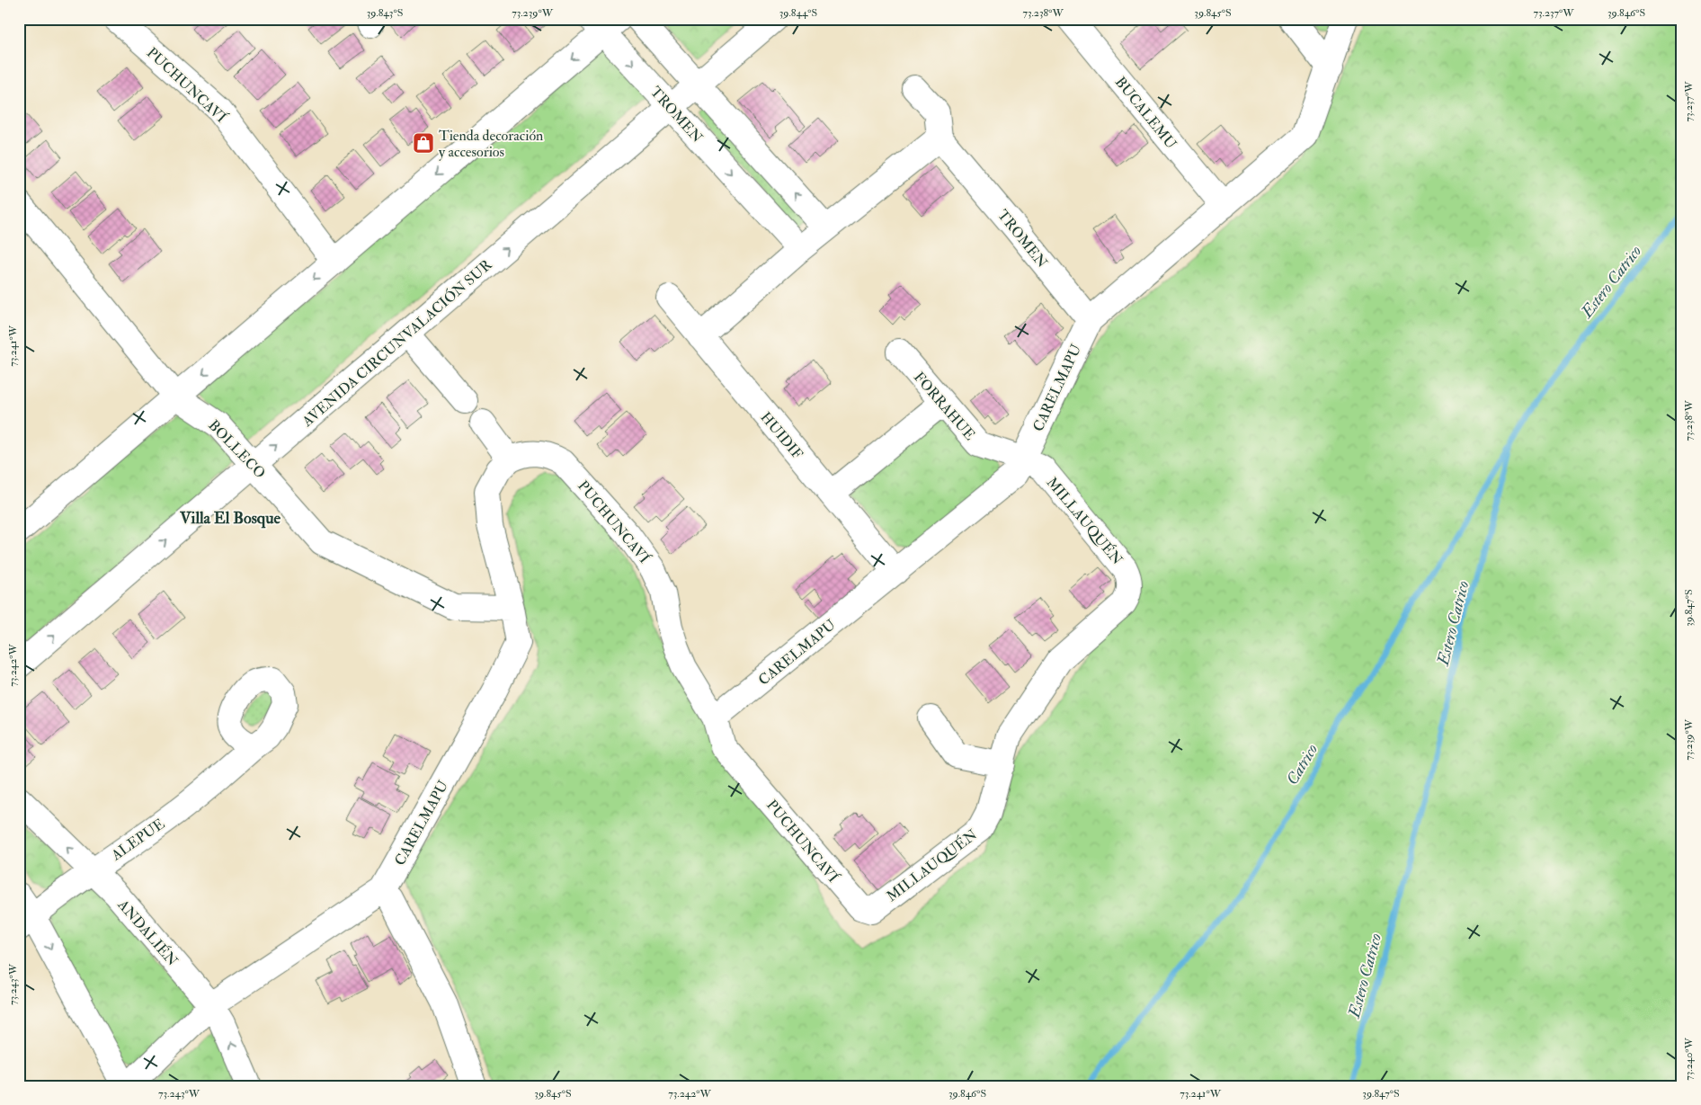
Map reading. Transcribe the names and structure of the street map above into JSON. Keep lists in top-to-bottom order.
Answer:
{
  "streets": {
    "street": [
      "PUCHUNCAVÍ",
      "BUCALEMU",
      "TROMEN",
      "AVENIDA CIRCUNVALACIÓN SUR",
      "CARELMAPU",
      "FORRAHUE",
      "HUIDIF",
      "BOLLECO",
      "MILLAUQUÉN",
      "ALEPUE",
      "ANDALIÉN"
    ]
  },
  "crossings": [
    ["PUCHUNCAVÍ", "CARELMAPU"],
    ["PUCHUNCAVÍ", "MILLAUQUÉN"],
    ["BUCALEMU", "CARELMAPU"],
    ["TROMEN", "AVENIDA CIRCUNVALACIÓN SUR"],
    ["TROMEN", "CARELMAPU"],
    ["AVENIDA CIRCUNVALACIÓN SUR", "BOLLECO"],
    ["CARELMAPU", "FORRAHUE"],
    ["CARELMAPU", "HUIDIF"],
    ["CARELMAPU", "BOLLECO"],
    ["CARELMAPU", "MILLAUQUÉN"],
    ["CARELMAPU", "ANDALIÉN"],
    ["FORRAHUE", "MILLAUQUÉN"],
    ["ALEPUE", "ANDALIÉN"]
  ],
  "districts": ["Villa El Bosque"],
  "water": ["Estero Catrico", "Catrico"],
  "places": {
    "shop": ["Tienda decoración y accesorios"]
  },
  "coordinates": [
    "39.843°S",
    "73.239°W",
    "39.844°S",
    "73.238°W",
    "39.845°S",
    "73.237°W",
    "39.846°S",
    "73.241°W",
    "39.847°S",
    "73.242°W",
    "73.243°W",
    "73.240°W"
  ]
}
